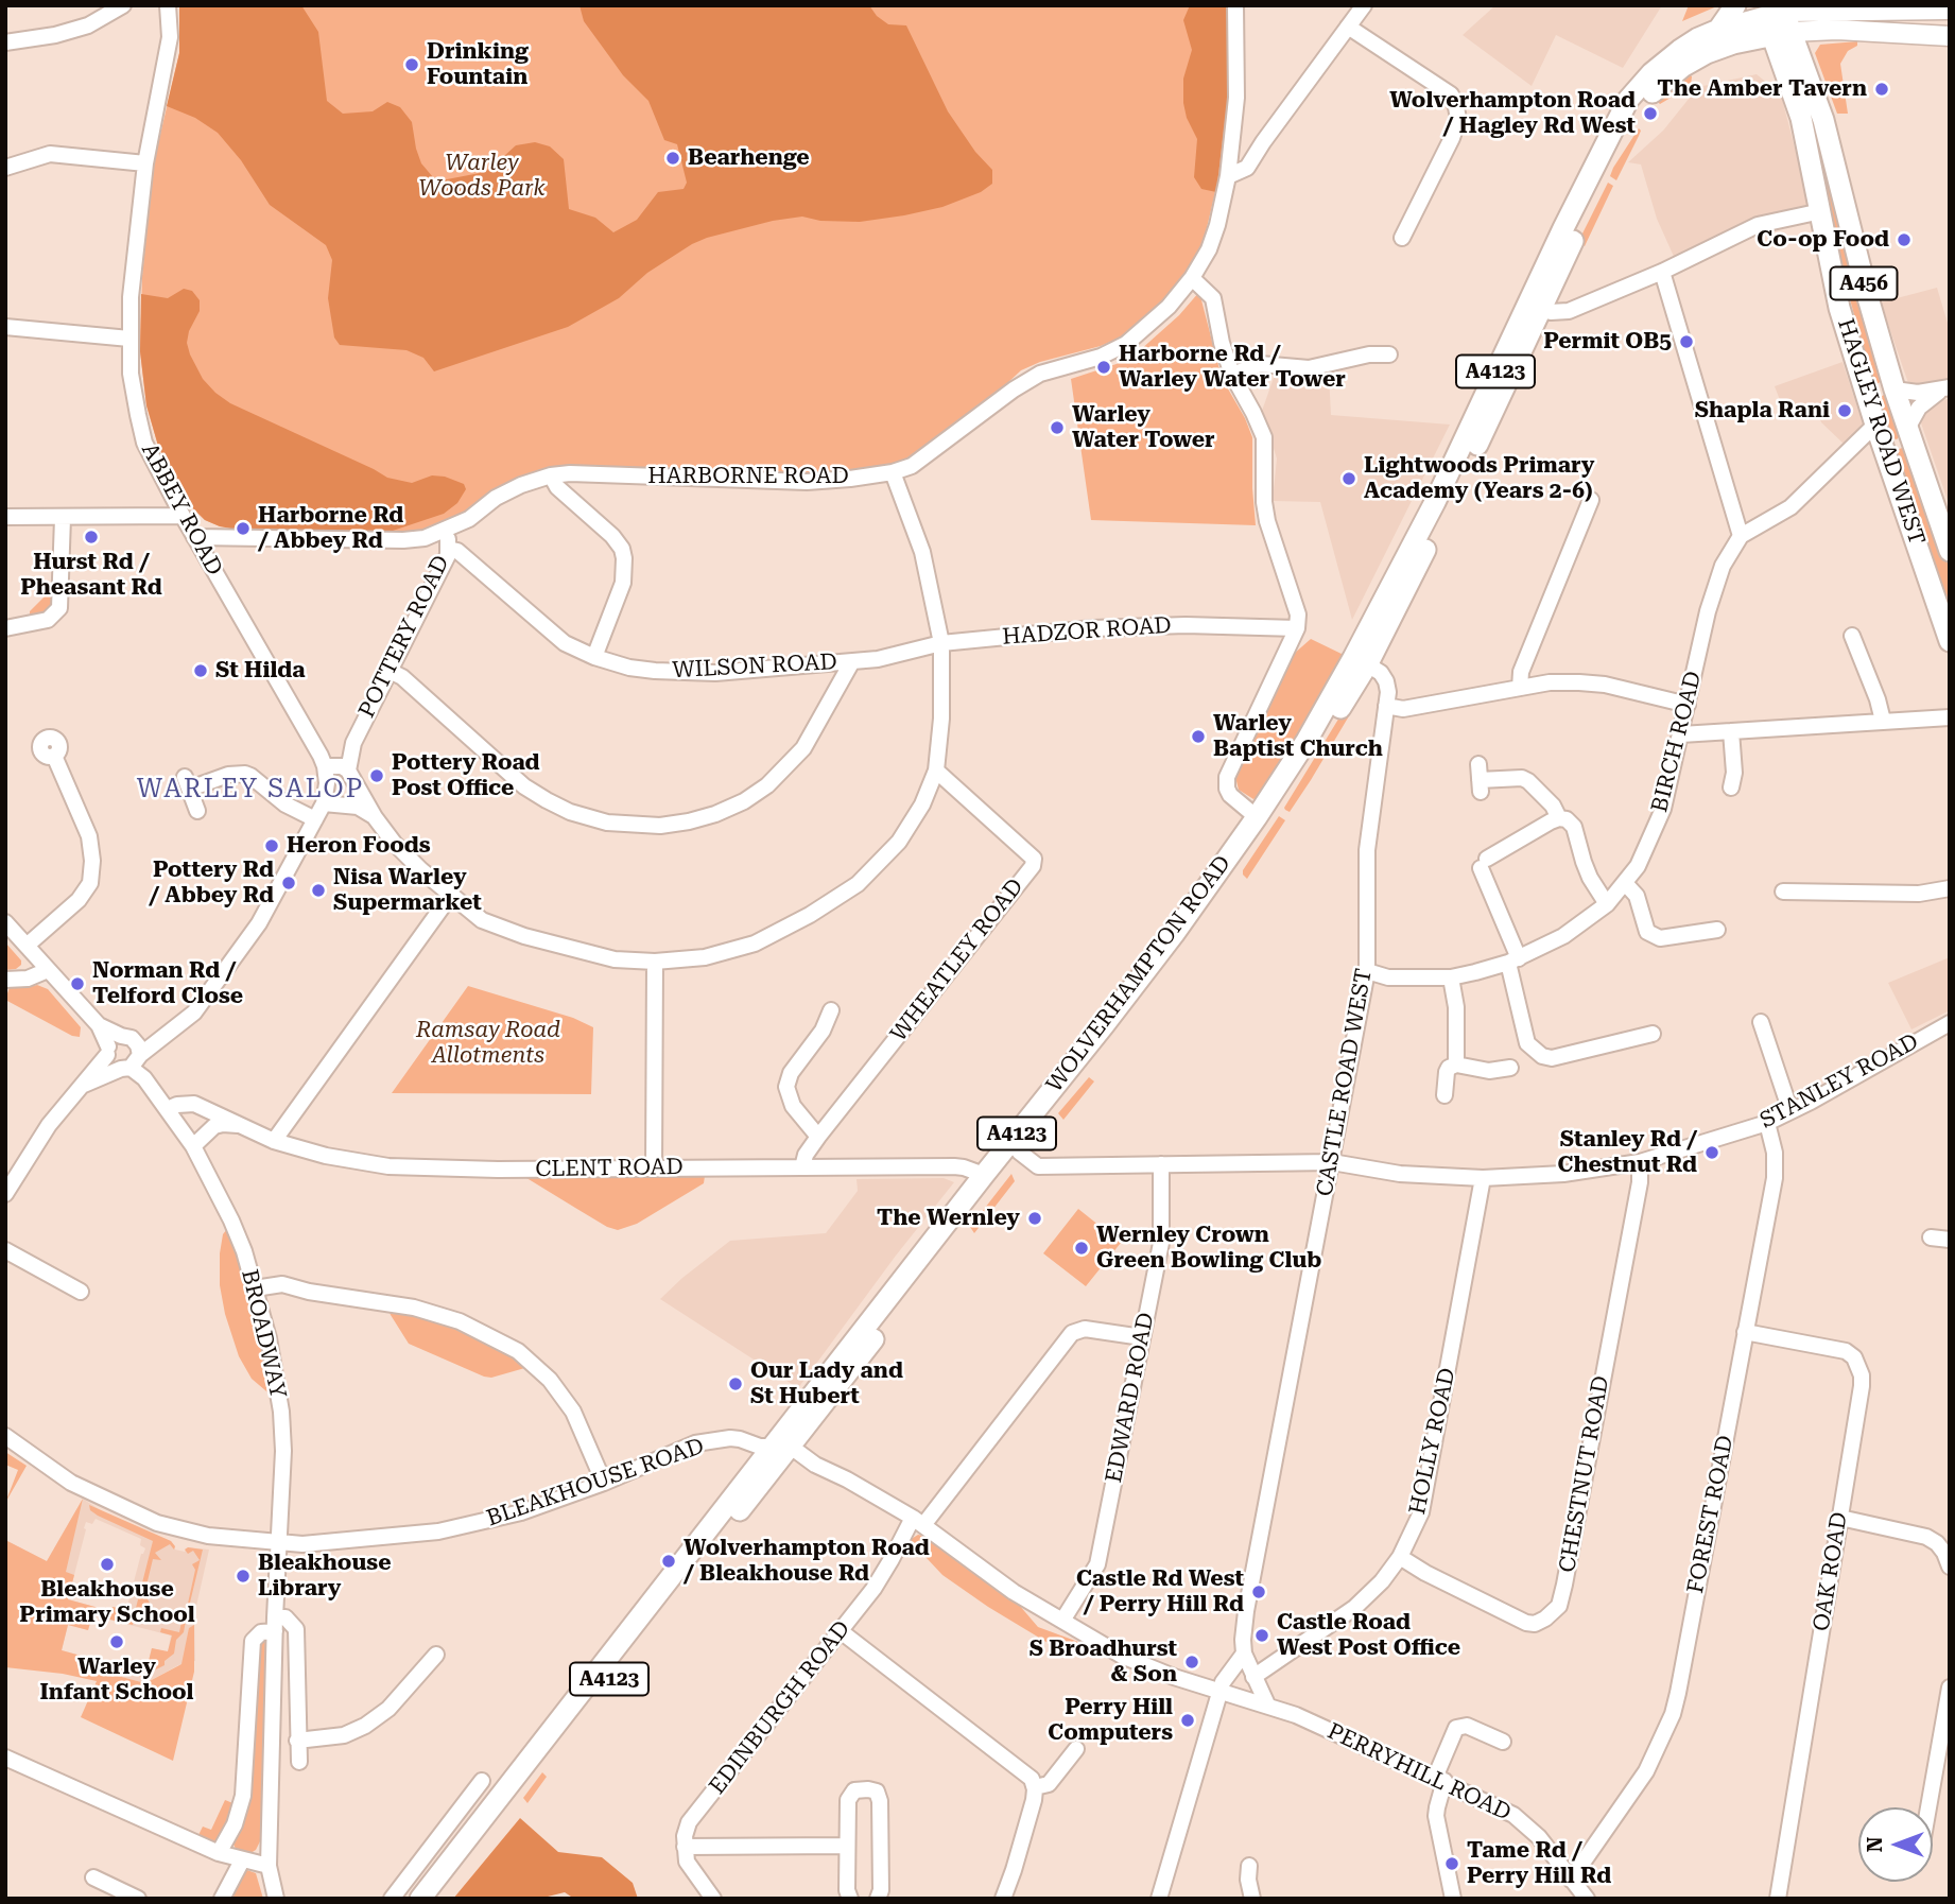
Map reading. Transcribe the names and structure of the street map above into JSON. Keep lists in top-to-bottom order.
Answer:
{
  "streets": {
    "highway": [
      "A456",
      "A4123",
      "HAGLEY ROAD WEST",
      "WOLVERHAMPTON ROAD"
    ],
    "street": [
      "HARBORNE ROAD",
      "ABBEY ROAD",
      "HADZOR ROAD",
      "POTTERY ROAD",
      "WILSON ROAD",
      "BIRCH ROAD",
      "WHEATLEY ROAD",
      "STANLEY ROAD",
      "CASTLE ROAD WEST",
      "CLENT ROAD",
      "BROADWAY",
      "EDWARD ROAD",
      "HOLLY ROAD",
      "CHESTNUT ROAD",
      "BLEAKHOUSE ROAD",
      "FOREST ROAD",
      "OAK ROAD",
      "EDINBURGH ROAD",
      "PERRYHILL ROAD"
    ]
  },
  "crossings": [
    ["A4123", "HAGLEY ROAD WEST"],
    ["A4123", "WOLVERHAMPTON ROAD"],
    ["HAGLEY ROAD WEST", "WOLVERHAMPTON ROAD"],
    ["HARBORNE ROAD", "ABBEY ROAD"],
    ["HARBORNE ROAD", "POTTERY ROAD"],
    ["ABBEY ROAD", "POTTERY ROAD"],
    ["HADZOR ROAD", "WILSON ROAD"],
    ["POTTERY ROAD", "WILSON ROAD"],
    ["BIRCH ROAD", "CASTLE ROAD WEST"],
    ["WHEATLEY ROAD", "CLENT ROAD"],
    ["WOLVERHAMPTON ROAD", "STANLEY ROAD"],
    ["WOLVERHAMPTON ROAD", "CASTLE ROAD WEST"],
    ["WOLVERHAMPTON ROAD", "CLENT ROAD"],
    ["WOLVERHAMPTON ROAD", "BLEAKHOUSE ROAD"],
    ["STANLEY ROAD", "CASTLE ROAD WEST"],
    ["STANLEY ROAD", "EDWARD ROAD"],
    ["STANLEY ROAD", "HOLLY ROAD"],
    ["STANLEY ROAD", "CHESTNUT ROAD"],
    ["STANLEY ROAD", "FOREST ROAD"],
    ["CASTLE ROAD WEST", "HOLLY ROAD"],
    ["CASTLE ROAD WEST", "PERRYHILL ROAD"],
    ["CLENT ROAD", "BROADWAY"],
    ["BROADWAY", "BLEAKHOUSE ROAD"],
    ["EDWARD ROAD", "BLEAKHOUSE ROAD"],
    ["EDWARD ROAD", "EDINBURGH ROAD"],
    ["HOLLY ROAD", "CHESTNUT ROAD"],
    ["BLEAKHOUSE ROAD", "EDINBURGH ROAD"],
    ["BLEAKHOUSE ROAD", "PERRYHILL ROAD"],
    ["FOREST ROAD", "OAK ROAD"],
    ["FOREST ROAD", "PERRYHILL ROAD"]
  ],
  "districts": ["WARLEY SALOP"],
  "parks": ["Warley Woods Park", "Ramsay Road Allotments"],
  "places": [
    "Drinking Fountain",
    "The Amber Tavern",
    "Wolverhampton Road / Hagley Rd West",
    "Bearhenge",
    "Co-op Food",
    "Permit OB5",
    "Harborne Rd / Warley Water Tower",
    "Shapla Rani",
    "Warley Water Tower",
    "Lightwoods Primary Academy (Years 2-6)",
    "Harborne Rd / Abbey Rd",
    "Hurst Rd / Pheasant Rd",
    "St Hilda",
    "Warley Baptist Church",
    "Pottery Road Post Office",
    "Heron Foods",
    "Pottery Rd / Abbey Rd",
    "Nisa Warley Supermarket",
    "Norman Rd / Telford Close",
    "Stanley Rd / Chestnut Rd",
    "The Wernley",
    "Wernley Crown Green Bowling Club",
    "Our Lady and St Hubert",
    "Wolverhampton Road / Bleakhouse Rd",
    "Bleakhouse Primary School",
    "Bleakhouse Library",
    "Castle Rd West / Perry Hill Rd",
    "Castle Road West Post Office",
    "Warley Infant School",
    "S Broadhurst & Son",
    "Perry Hill Computers",
    "Tame Rd / Perry Hill Rd"
  ],
  "north": "left"
}
